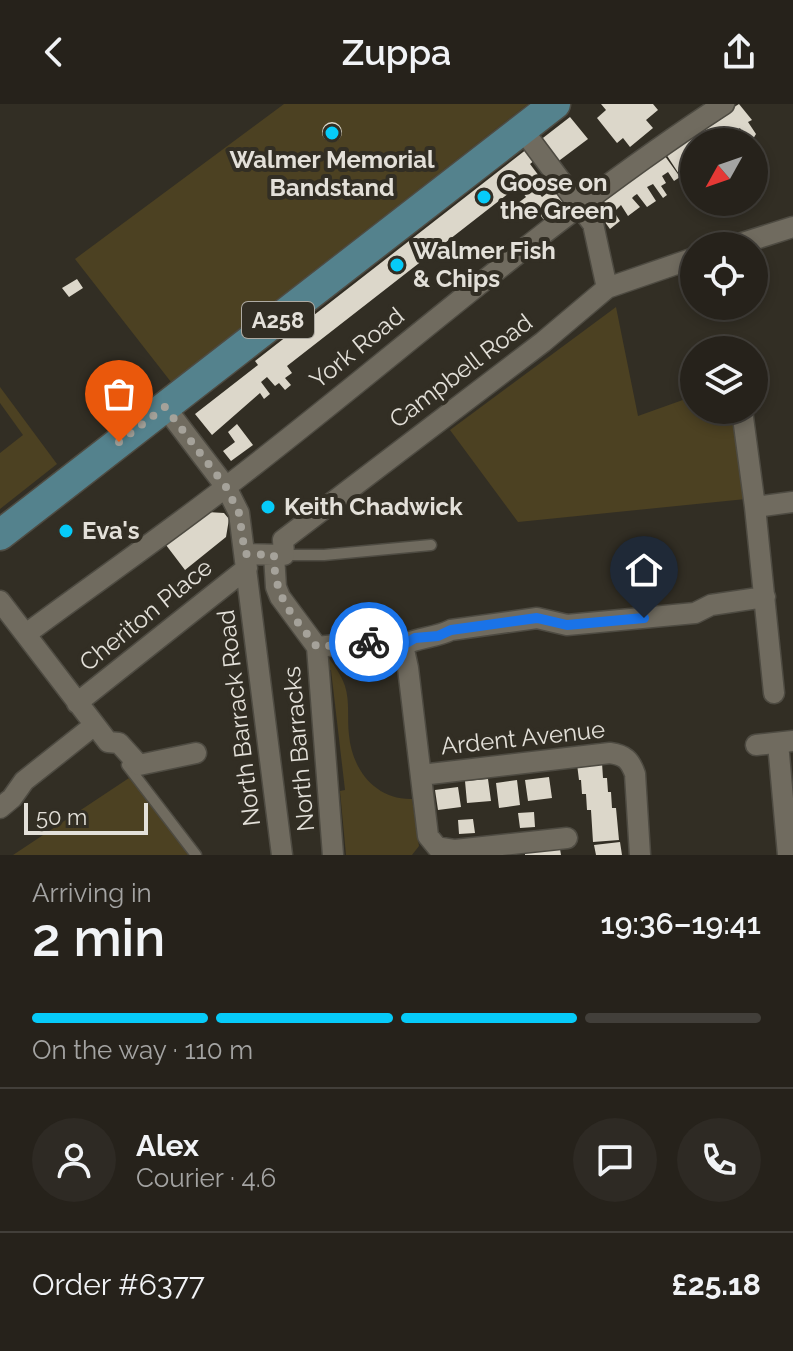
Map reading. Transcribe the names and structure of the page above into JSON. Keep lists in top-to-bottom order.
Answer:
{
  "streets": {
    "main road": ["A258"],
    "street": [
      "York Road",
      "Campbell Road",
      "Cheriton Place",
      "North Barrack Road",
      "Ardent Avenue",
      "North Barracks"
    ]
  },
  "crossings": [
    ["A258", "North Barrack Road"],
    ["York Road", "North Barrack Road"],
    ["Campbell Road", "North Barracks"],
    ["Cheriton Place", "North Barrack Road"]
  ],
  "places": [
    "Walmer Memorial Bandstand",
    "Goose on the Green",
    "Walmer Fish & Chips",
    "Keith Chadwick",
    "Eva's"
  ],
  "scale_bar": "50 m",
  "north": "bottom left",
  "page": {
    "header": "Zuppa",
    "scale": "50 m",
    "heading": ["2 min", "Arriving in", "19:36–19:41"],
    "panel": [
      "Alex",
      "Courier · 4.6",
      "Order #6377",
      "£25.18"
    ],
    "bar": "On the way · 110 m"
  }
}
